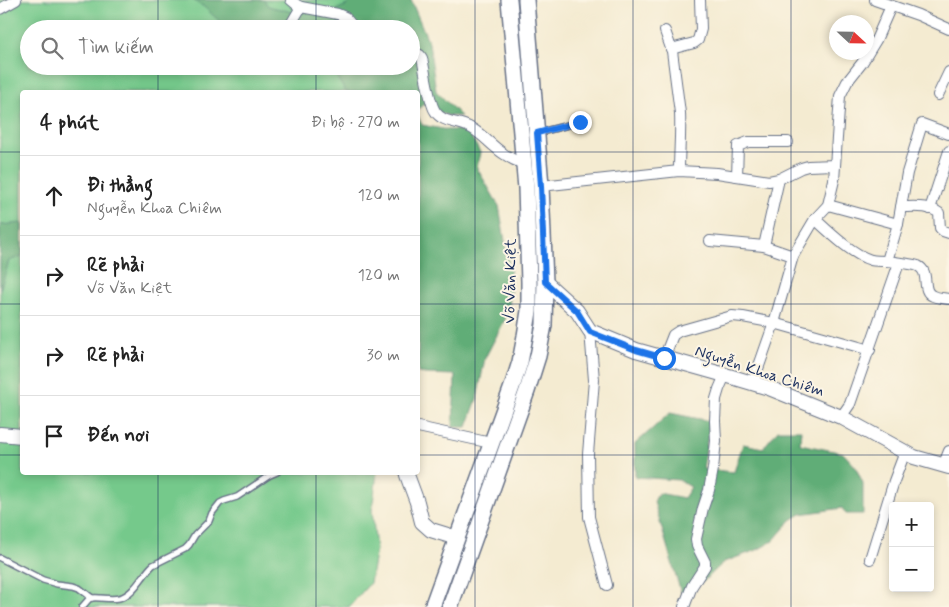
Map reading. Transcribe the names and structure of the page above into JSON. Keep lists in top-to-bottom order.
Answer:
{
  "streets": {
    "main road": ["Võ Văn Kiệt"],
    "street": ["Nguyễn Khoa Chiêm"]
  },
  "north": "right",
  "page": {
    "search": "Tìm kiếm",
    "heading": ["4 phút", "Đi bộ · 270 m"],
    "list": [
      ["Đi thẳng", "Nguyễn Khoa Chiêm", "120 m"],
      ["Rẽ phải", "Võ Văn Kiệt", "120 m"],
      ["Rẽ phải", "30 m"],
      "Đến nơi"
    ],
    "map_buttons": ["+", "−"]
  }
}
